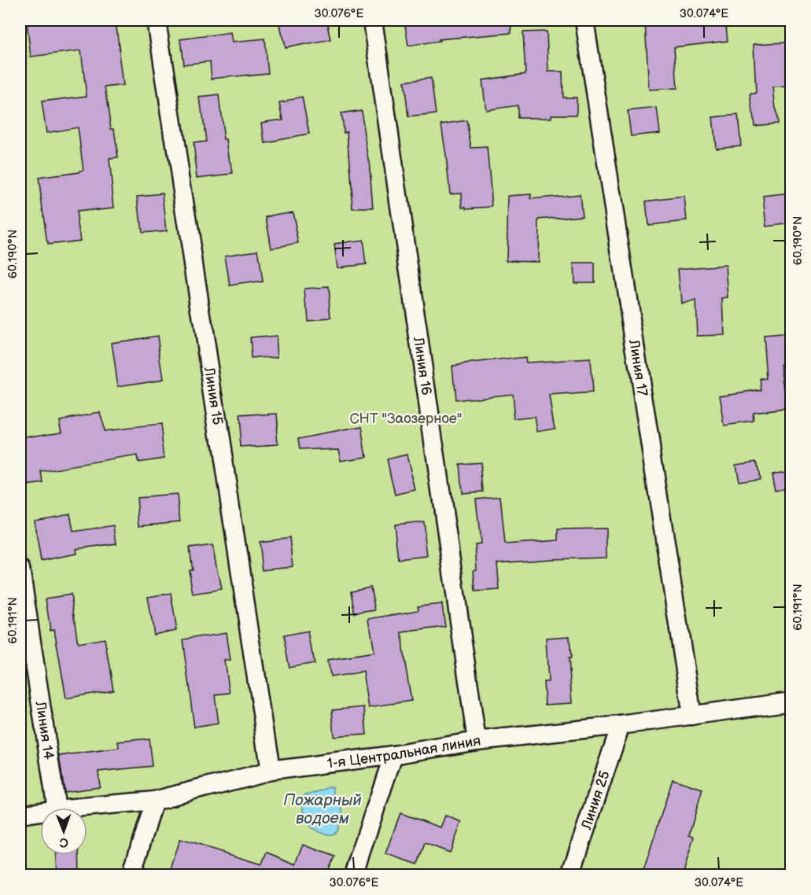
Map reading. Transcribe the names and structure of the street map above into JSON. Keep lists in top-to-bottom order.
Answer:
{
  "streets": {
    "street": [
      "Линия 16",
      "Линия 17",
      "Линия 15",
      "Линия 14",
      "1-я Центральная линия",
      "Линия 25"
    ]
  },
  "crossings": [
    ["Линия 16", "1-я Центральная линия"],
    ["Линия 17", "1-я Центральная линия"],
    ["Линия 15", "1-я Центральная линия"],
    ["1-я Центральная линия", "Линия 25"]
  ],
  "water": ["Пожарный водоем"],
  "parks": ["СНТ \"Заозерное\""],
  "north": "bottom",
  "coordinates": [
    "30.076°E",
    "30.074°E",
    "60.190°N",
    "60.191°N"
  ]
}
